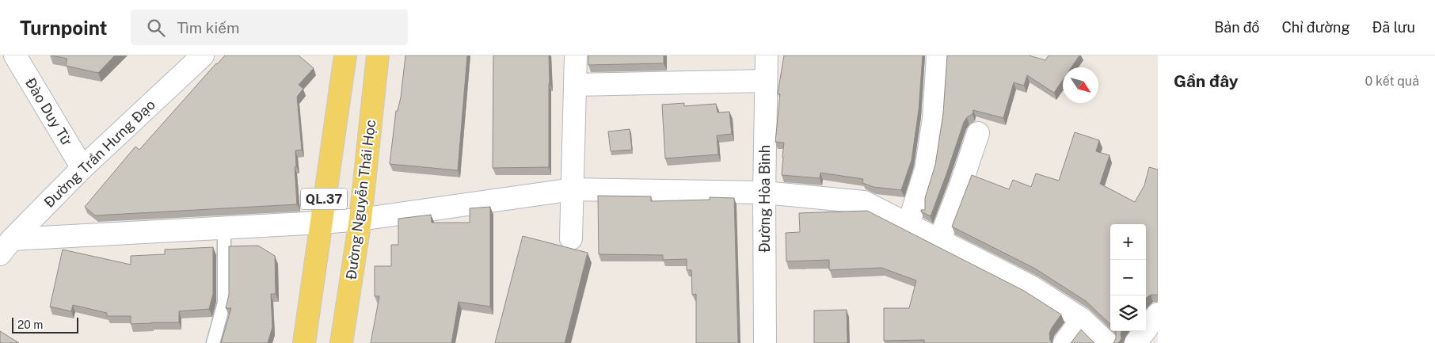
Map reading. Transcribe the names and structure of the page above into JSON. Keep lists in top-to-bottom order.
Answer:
{
  "streets": {
    "main road": ["QL.37", "Đường Nguyễn Thái Học"],
    "street": ["Đào Duy Từ", "Đường Trần Hưng Đạo", "Đường Hòa Bình"]
  },
  "crossings": [
    ["Đào Duy Từ", "Đường Trần Hưng Đạo"]
  ],
  "scale_bar": "20 m",
  "north": "bottom right",
  "page": {
    "header": "Turnpoint",
    "search": "Tìm kiếm",
    "nav": ["Bản đồ", "Chỉ đường", "Đã lưu"],
    "heading": ["Gần đây", "0 kết quả"],
    "map_buttons": ["+", "−"],
    "scale": "20 m"
  }
}
